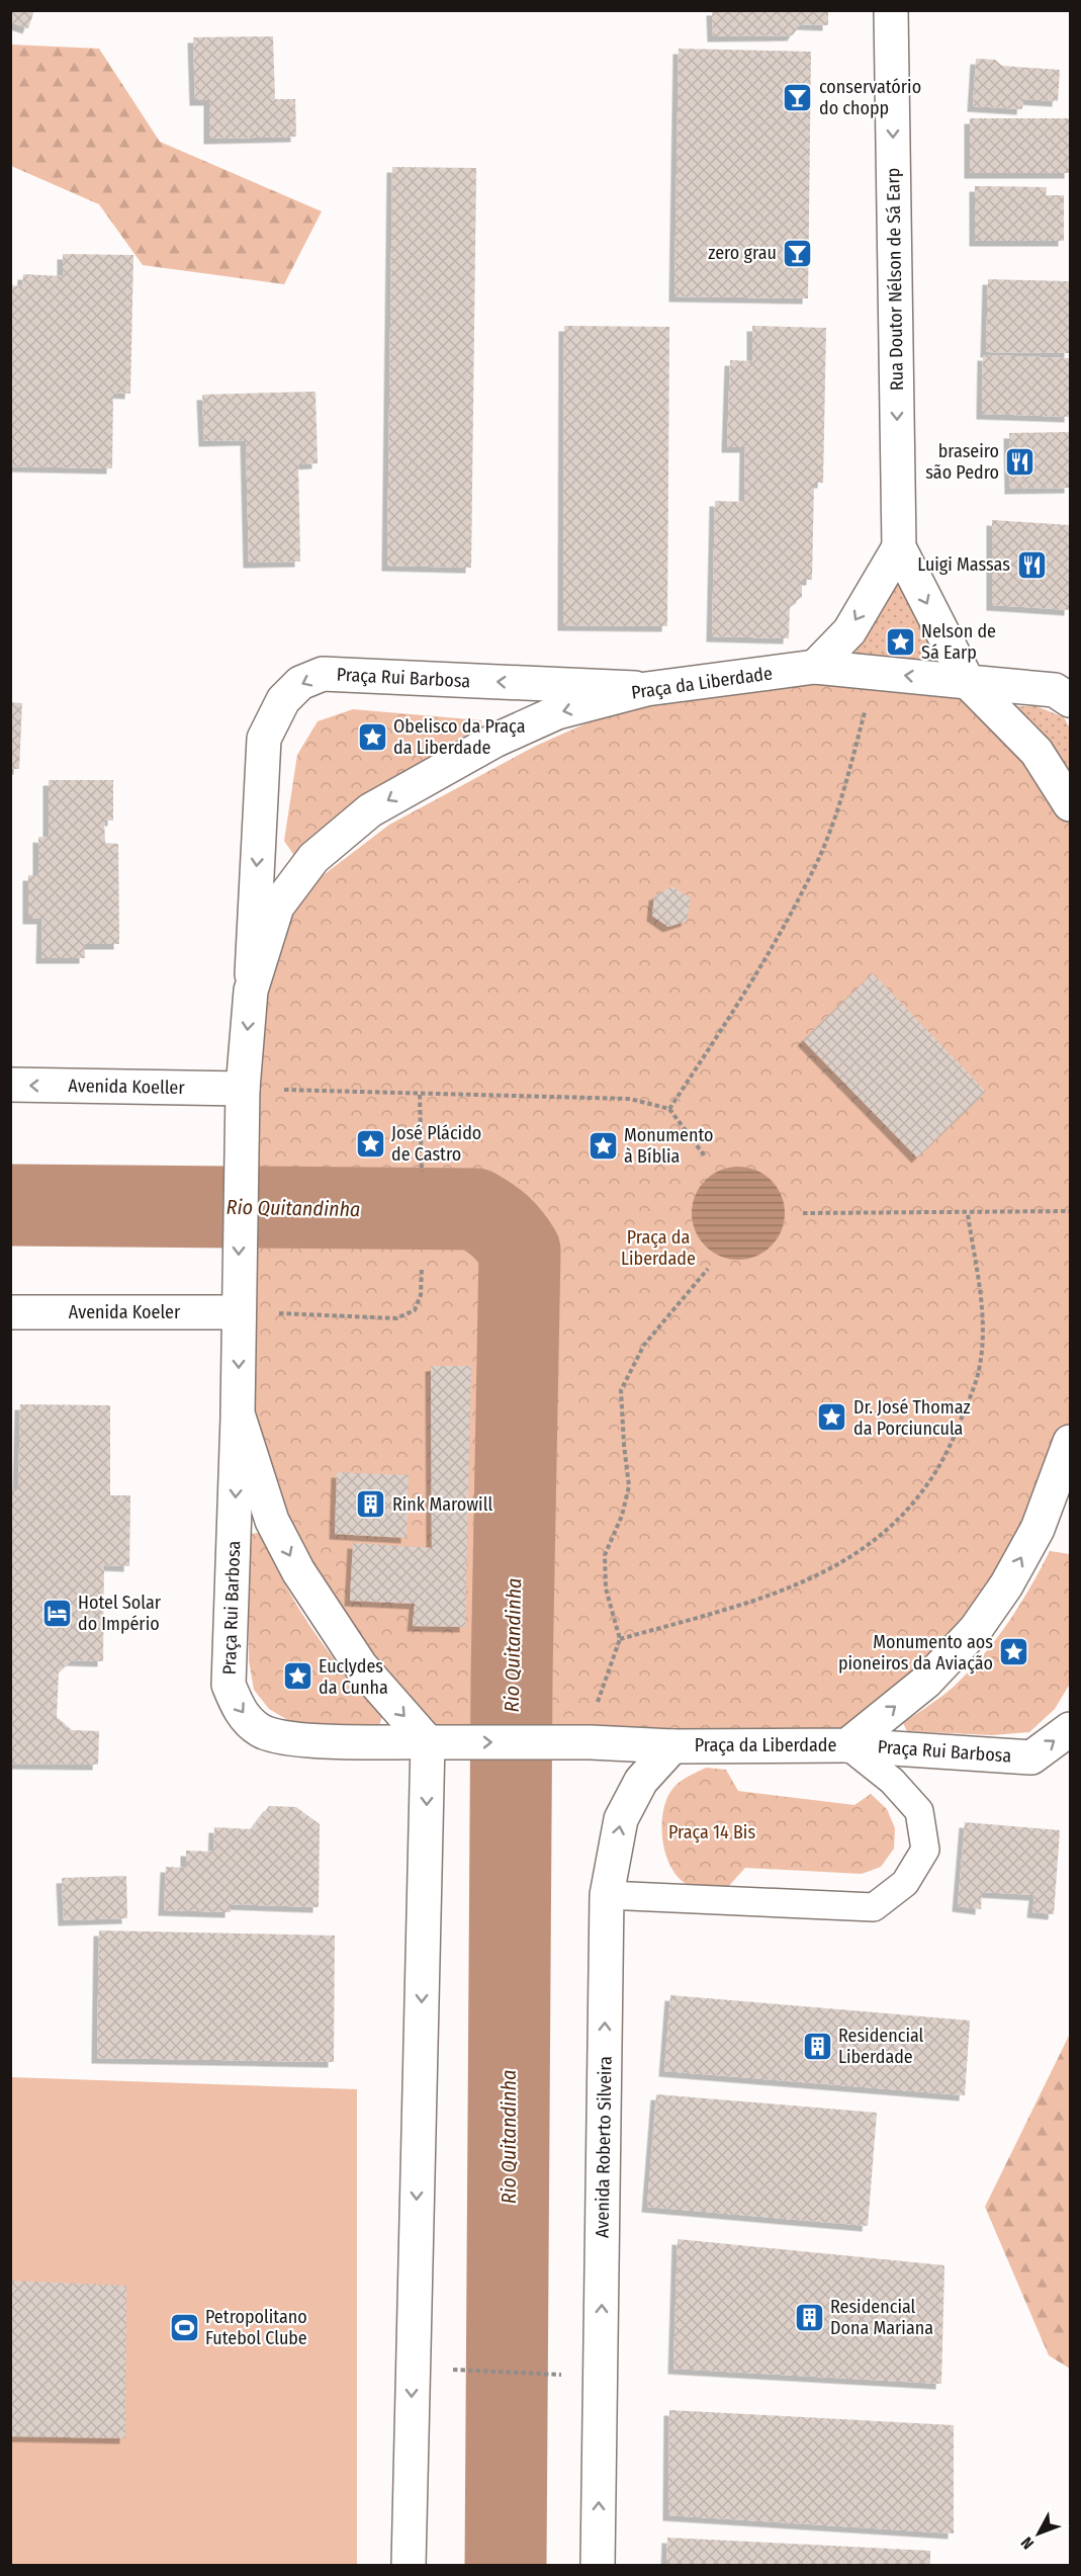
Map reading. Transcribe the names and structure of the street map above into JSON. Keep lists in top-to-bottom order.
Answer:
{
  "streets": {
    "main road": [
      "Rua Doutor Nélson de Sá Earp",
      "Praça Rui Barbosa",
      "Praça da Liberdade",
      "Avenida Koeller",
      "Avenida Koeler",
      "Avenida Roberto Silveira"
    ]
  },
  "crossings": [
    ["Rua Doutor Nélson de Sá Earp", "Praça da Liberdade"],
    ["Praça Rui Barbosa", "Praça da Liberdade"],
    ["Praça da Liberdade", "Avenida Koeller"],
    ["Praça da Liberdade", "Avenida Koeler"],
    ["Praça da Liberdade", "Avenida Roberto Silveira"]
  ],
  "one_way": ["Rua Doutor Nélson de Sá Earp", "Avenida Koeller"],
  "water": ["Rio Quitandinha"],
  "parks": ["Praça da Liberdade", "Praça 14 Bis"],
  "places": {
    "bar": ["conservatório do chopp", "zero grau"],
    "restaurant": ["braseiro são Pedro", "Luigi Massas"],
    "place": [
      "Nelson de Sá Earp",
      "Obelisco da Praça da Liberdade",
      "José Plácido de Castro",
      "Monumento à Bíblia",
      "Dr. José Thomaz da Porciuncula",
      "Monumento aos pioneiros da Aviação",
      "Euclydes da Cunha"
    ],
    "building": ["Rink Marowill", "Residencial Liberdade", "Residencial Dona Mariana"],
    "hotel": ["Hotel Solar do Império"],
    "sports": ["Petropolitano Futebol Clube"]
  },
  "north": "bottom left"
}
